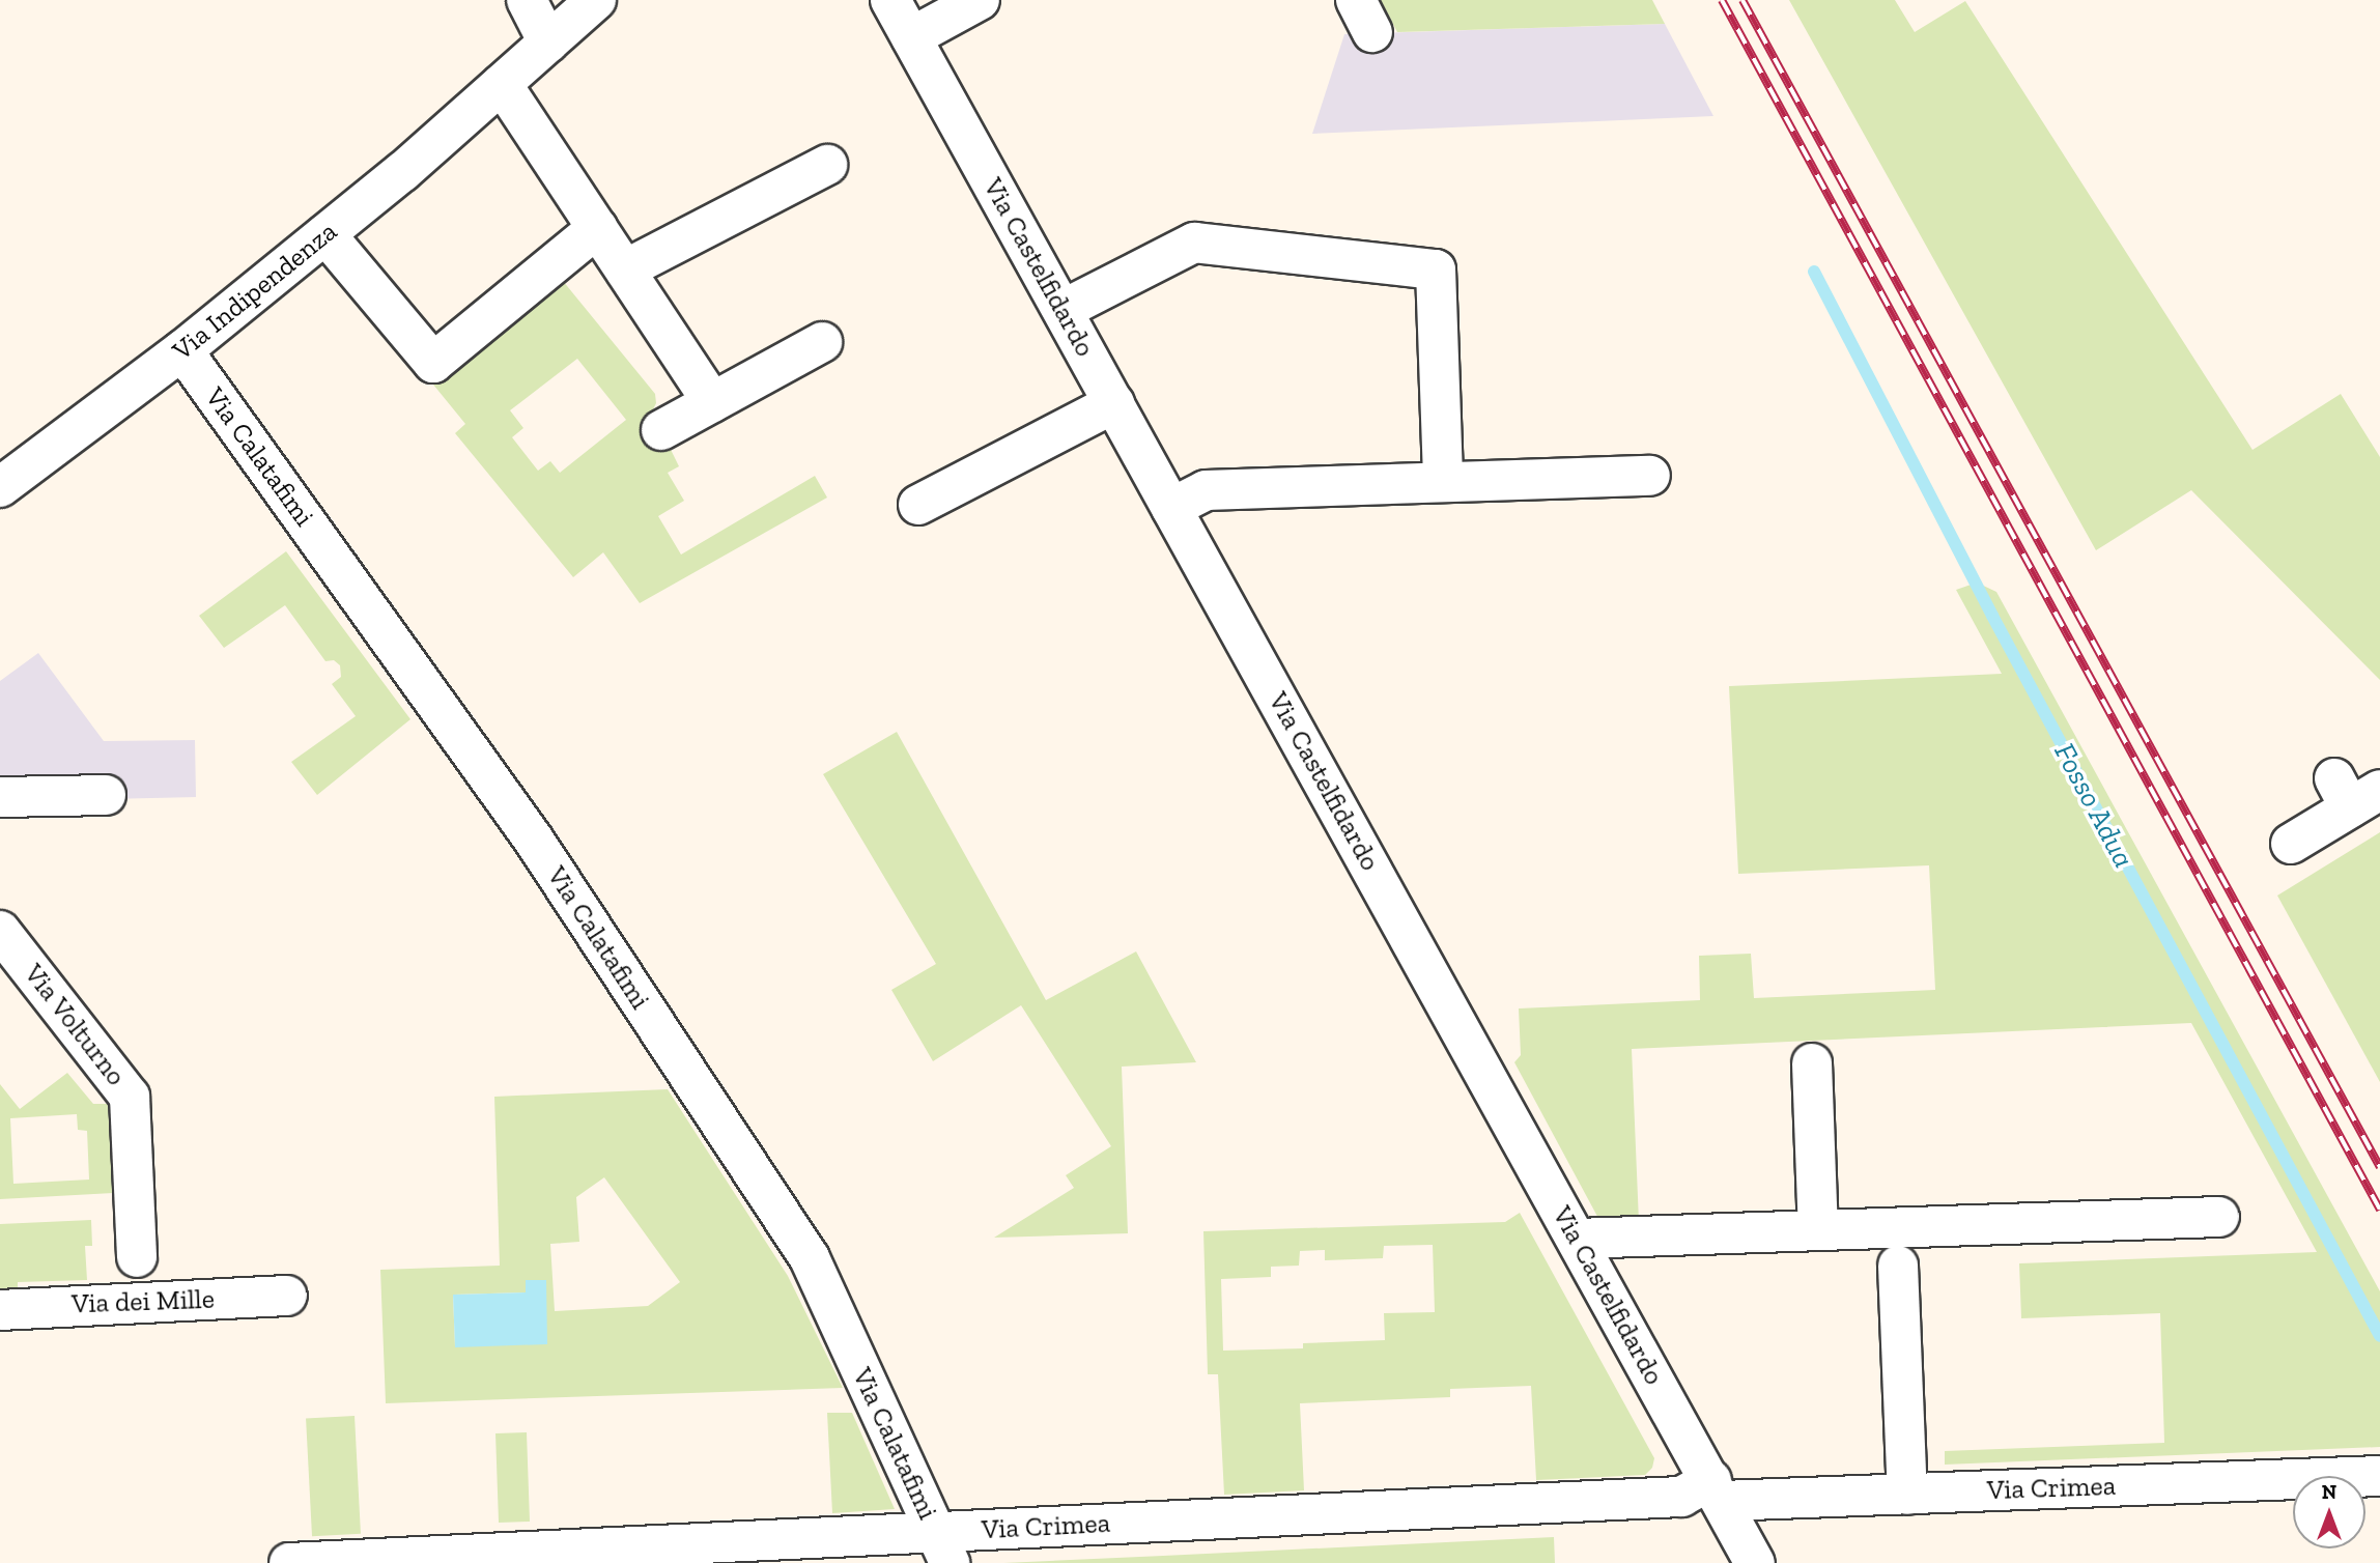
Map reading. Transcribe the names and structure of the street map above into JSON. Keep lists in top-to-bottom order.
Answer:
{
  "streets": {
    "street": [
      "Via Castelfidardo",
      "Via Indipendenza",
      "Via Calatafimi",
      "Via Volturno",
      "Via dei Mille",
      "Via Crimea"
    ]
  },
  "crossings": [
    ["Via Castelfidardo", "Via Crimea"],
    ["Via Indipendenza", "Via Calatafimi"],
    ["Via Calatafimi", "Via Crimea"]
  ],
  "water": ["Fosso Adua"],
  "north": "top"
}
